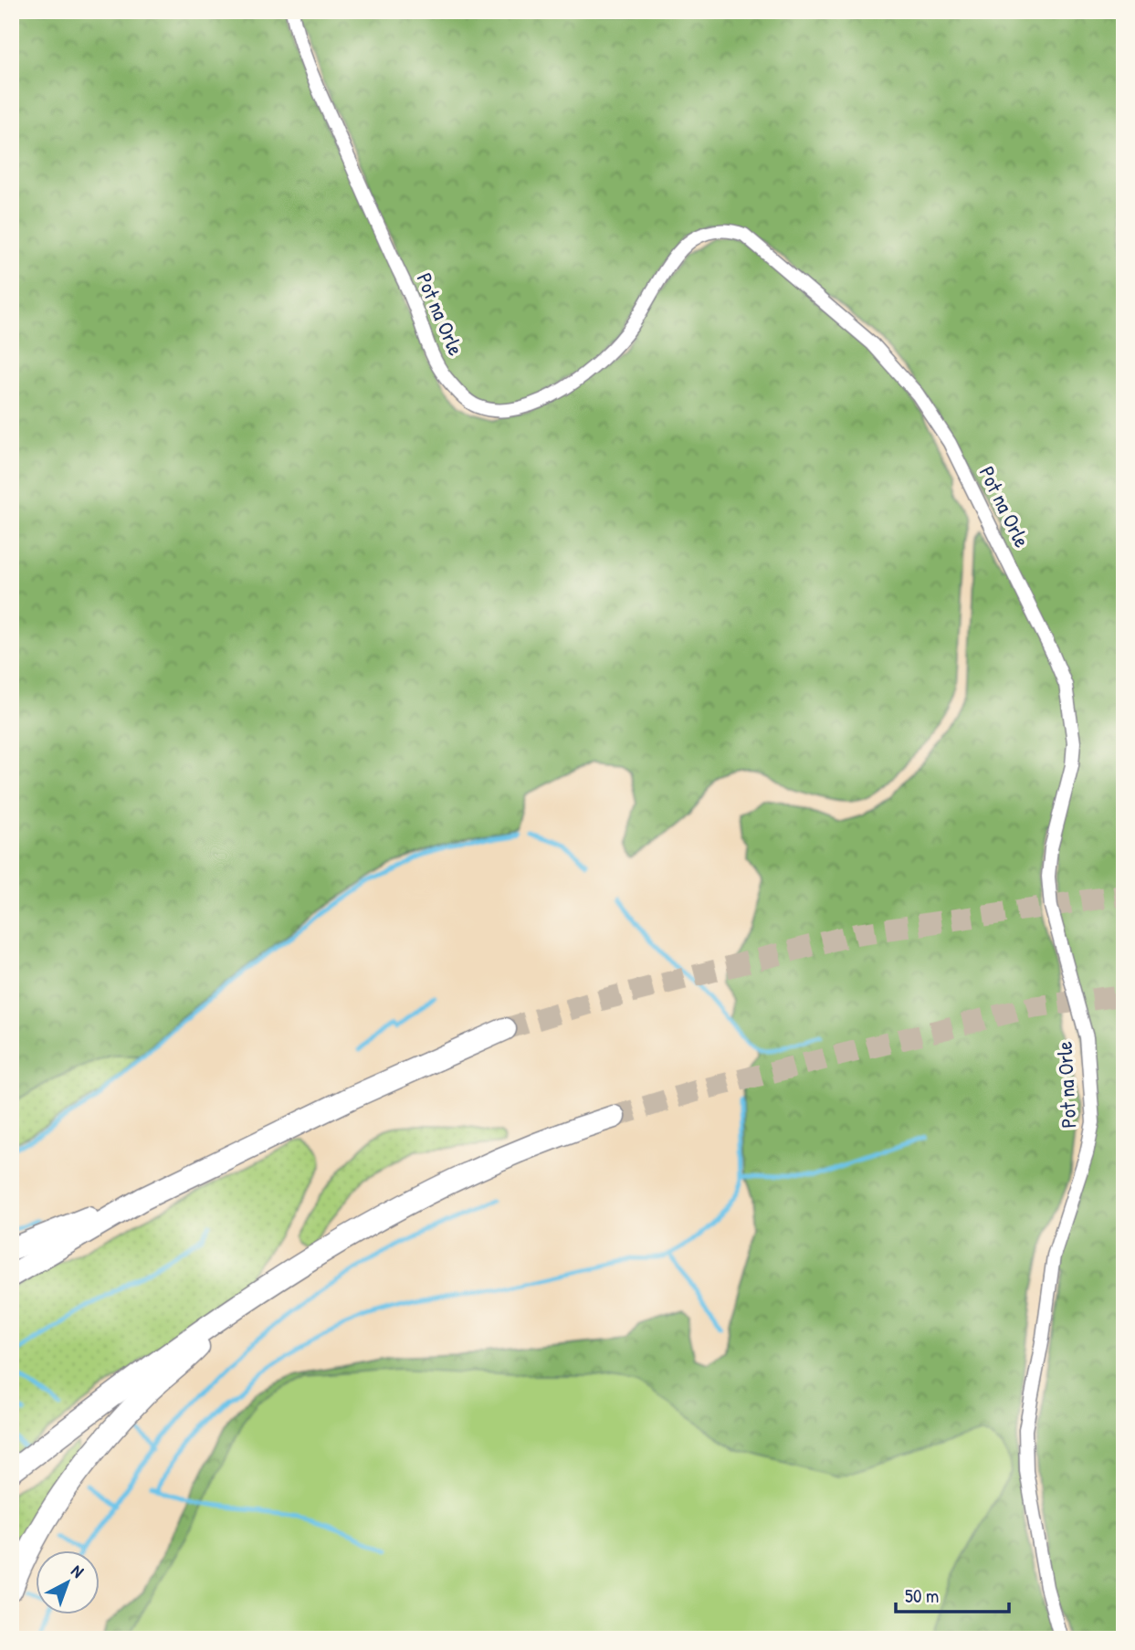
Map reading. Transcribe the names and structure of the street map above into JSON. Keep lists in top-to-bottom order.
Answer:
{
  "streets": {
    "street": ["Pot na Orle"]
  },
  "scale_bar": "50 m",
  "north": "top right"
}
